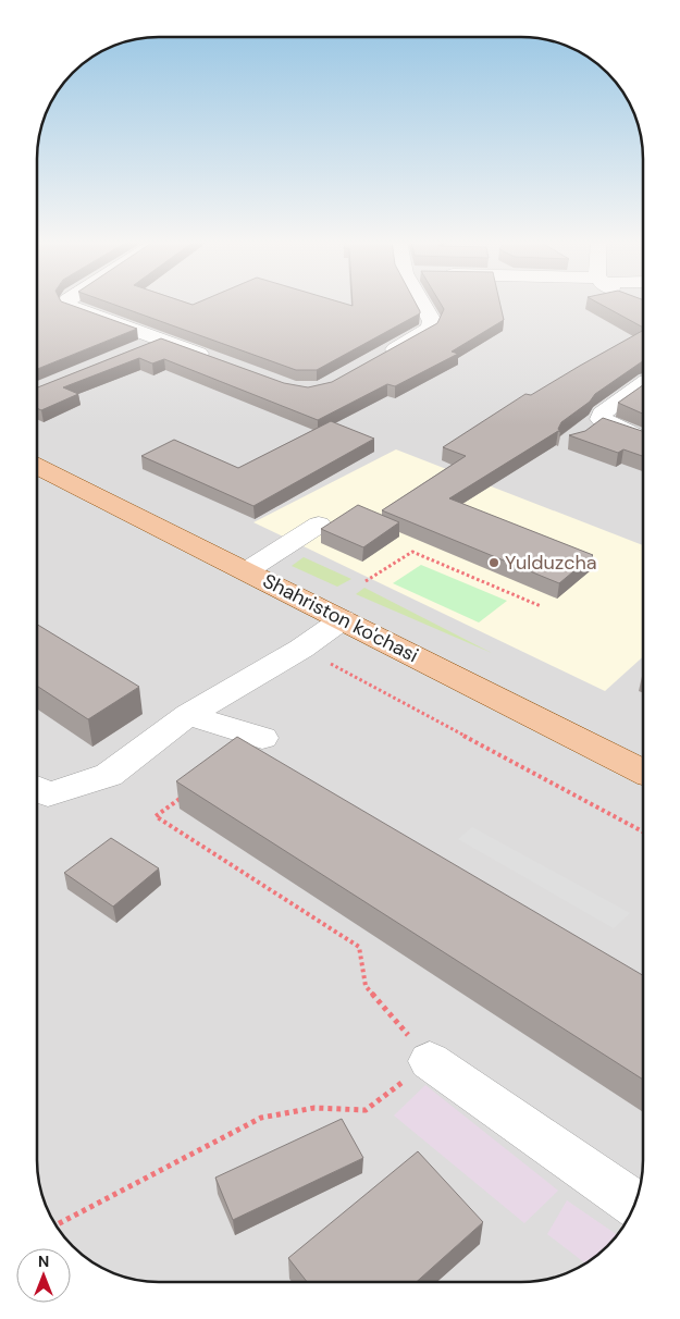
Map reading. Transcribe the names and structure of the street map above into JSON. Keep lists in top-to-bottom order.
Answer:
{
  "streets": {
    "main road": ["Shahriston ko'chasi"]
  },
  "places": ["Yulduzcha"],
  "north": "top"
}
